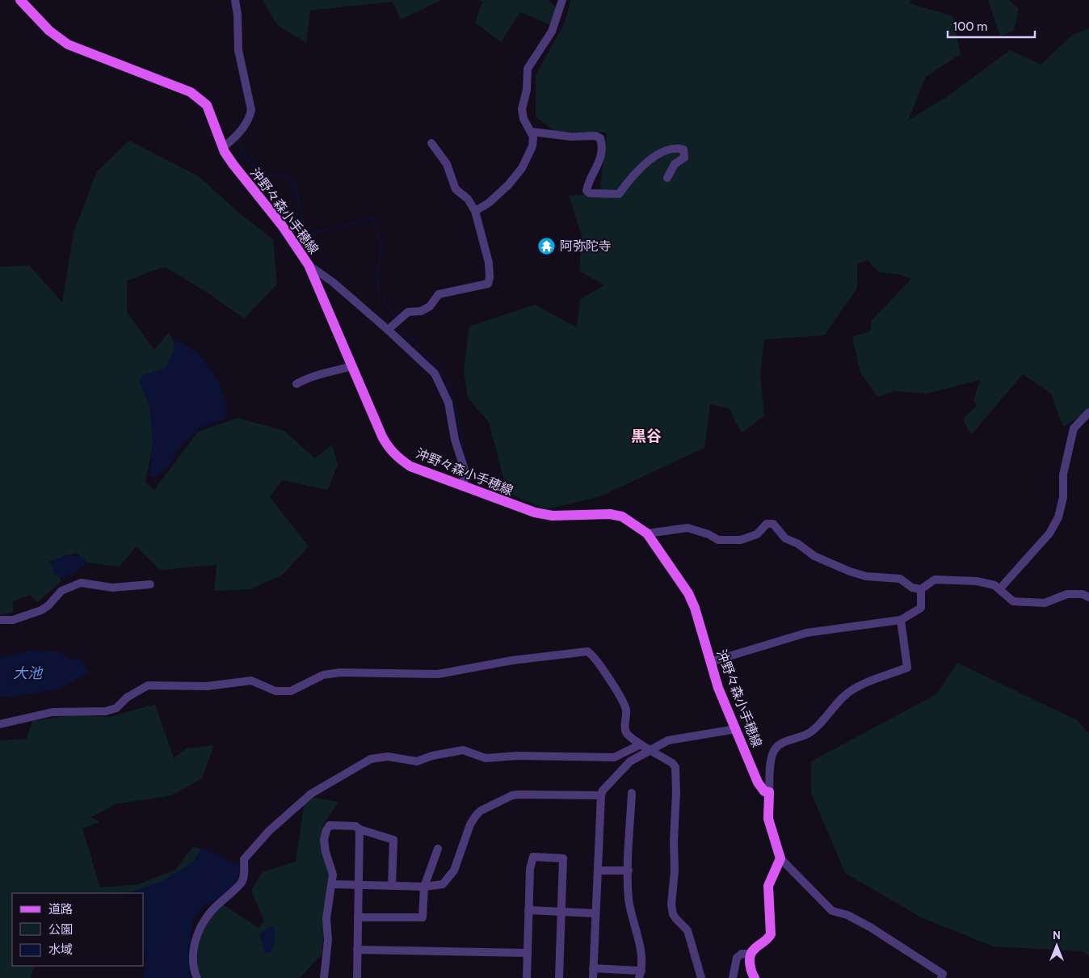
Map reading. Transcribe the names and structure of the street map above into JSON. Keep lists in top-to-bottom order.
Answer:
{
  "streets": {
    "main road": ["沖野々森小手穂線"]
  },
  "districts": ["黒谷"],
  "water": ["大池"],
  "places": {
    "temple": ["阿弥陀寺"]
  },
  "legend": ["道路", "公園", "水域"],
  "scale_bar": "100 m",
  "north": "top"
}
